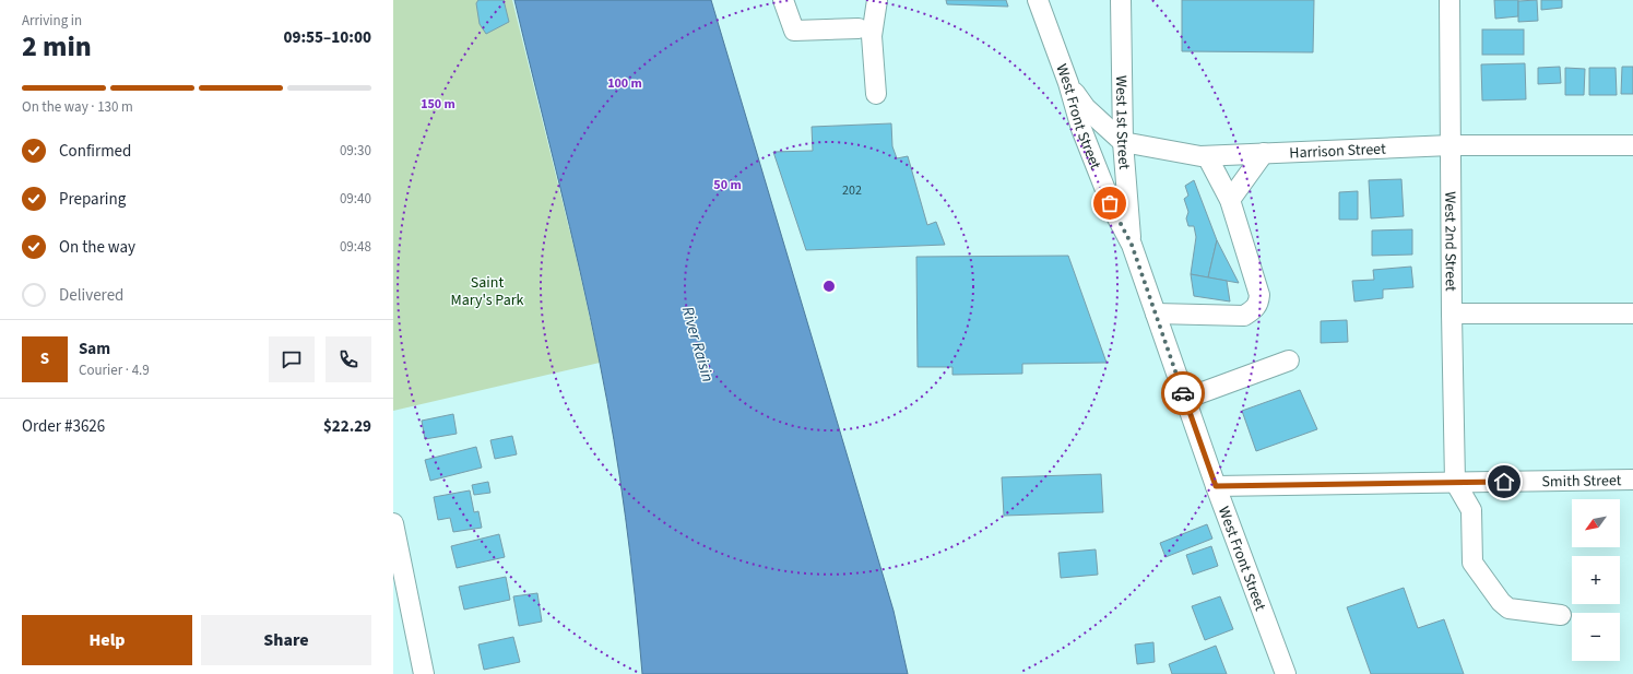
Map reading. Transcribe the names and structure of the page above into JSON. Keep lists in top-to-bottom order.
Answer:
{
  "streets": {
    "street": [
      "West Front Street",
      "West 1st Street",
      "Harrison Street",
      "West 2nd Street",
      "Smith Street"
    ]
  },
  "crossings": [
    ["West Front Street", "West 1st Street"],
    ["West Front Street", "Smith Street"],
    ["West 1st Street", "Harrison Street"],
    ["Harrison Street", "West 2nd Street"],
    ["West 2nd Street", "Smith Street"]
  ],
  "water": ["River Raisin"],
  "parks": ["Saint Mary's Park"],
  "house_numbers": ["202"],
  "north": "bottom left",
  "page": {
    "heading": ["2 min", "Arriving in", "09:55–10:00"],
    "panel": [
      "Sam",
      "Courier · 4.9",
      "Order #3626",
      "$22.29"
    ],
    "bar": "On the way · 130 m",
    "list": [
      ["Confirmed", "09:30"],
      ["Preparing", "09:40"],
      ["On the way", "09:48"],
      "Delivered"
    ],
    "round": "S",
    "map_buttons": ["+", "−"],
    "buttons": ["Help", "Share"]
  },
  "rings": ["100 m", "150 m", "50 m"]
}
